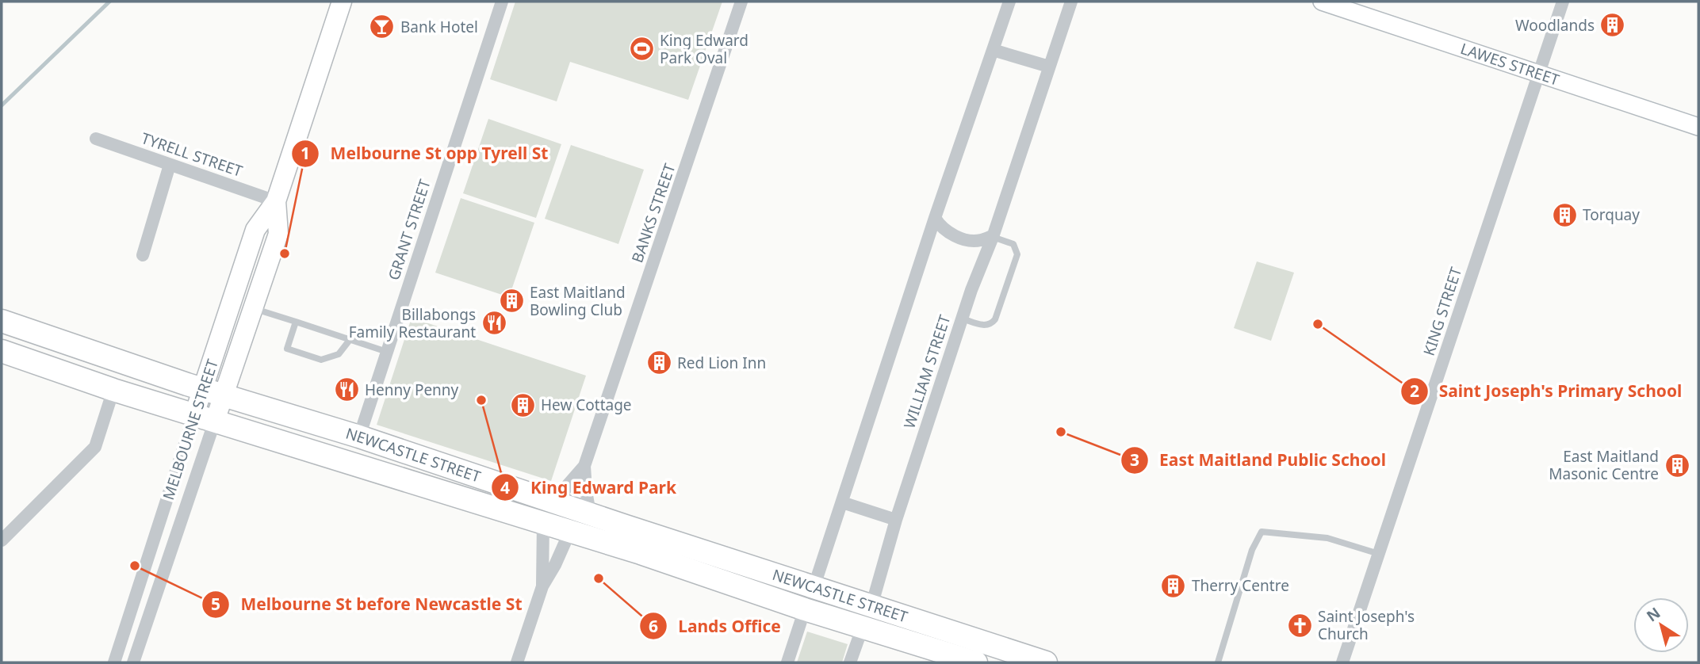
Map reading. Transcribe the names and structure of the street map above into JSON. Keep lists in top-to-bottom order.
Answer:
{
  "streets": {
    "highway": ["NEWCASTLE STREET"],
    "main road": ["LAWES STREET", "MELBOURNE STREET"],
    "street": [
      "TYRELL STREET",
      "BANKS STREET",
      "GRANT STREET",
      "KING STREET",
      "WILLIAM STREET"
    ]
  },
  "crossings": [
    ["LAWES STREET", "KING STREET"],
    ["TYRELL STREET", "MELBOURNE STREET"],
    ["BANKS STREET", "NEWCASTLE STREET"],
    ["GRANT STREET", "NEWCASTLE STREET"],
    ["WILLIAM STREET", "NEWCASTLE STREET"],
    ["MELBOURNE STREET", "NEWCASTLE STREET"]
  ],
  "places": {
    "building": [
      "Woodlands",
      "Torquay",
      "East Maitland Bowling Club",
      "Red Lion Inn",
      "Hew Cottage",
      "East Maitland Masonic Centre",
      "Therry Centre"
    ],
    "bar": ["Bank Hotel"],
    "sports": ["King Edward Park Oval"],
    "other": [
      "Melbourne St opp Tyrell St",
      "Saint Joseph's Primary School",
      "King Edward Park",
      "East Maitland Public School",
      "Melbourne St before Newcastle St",
      "Lands Office"
    ],
    "restaurant": ["Billabongs Family Restaurant", "Henny Penny"],
    "church": ["Saint Joseph's Church"]
  },
  "north": "top left"
}
